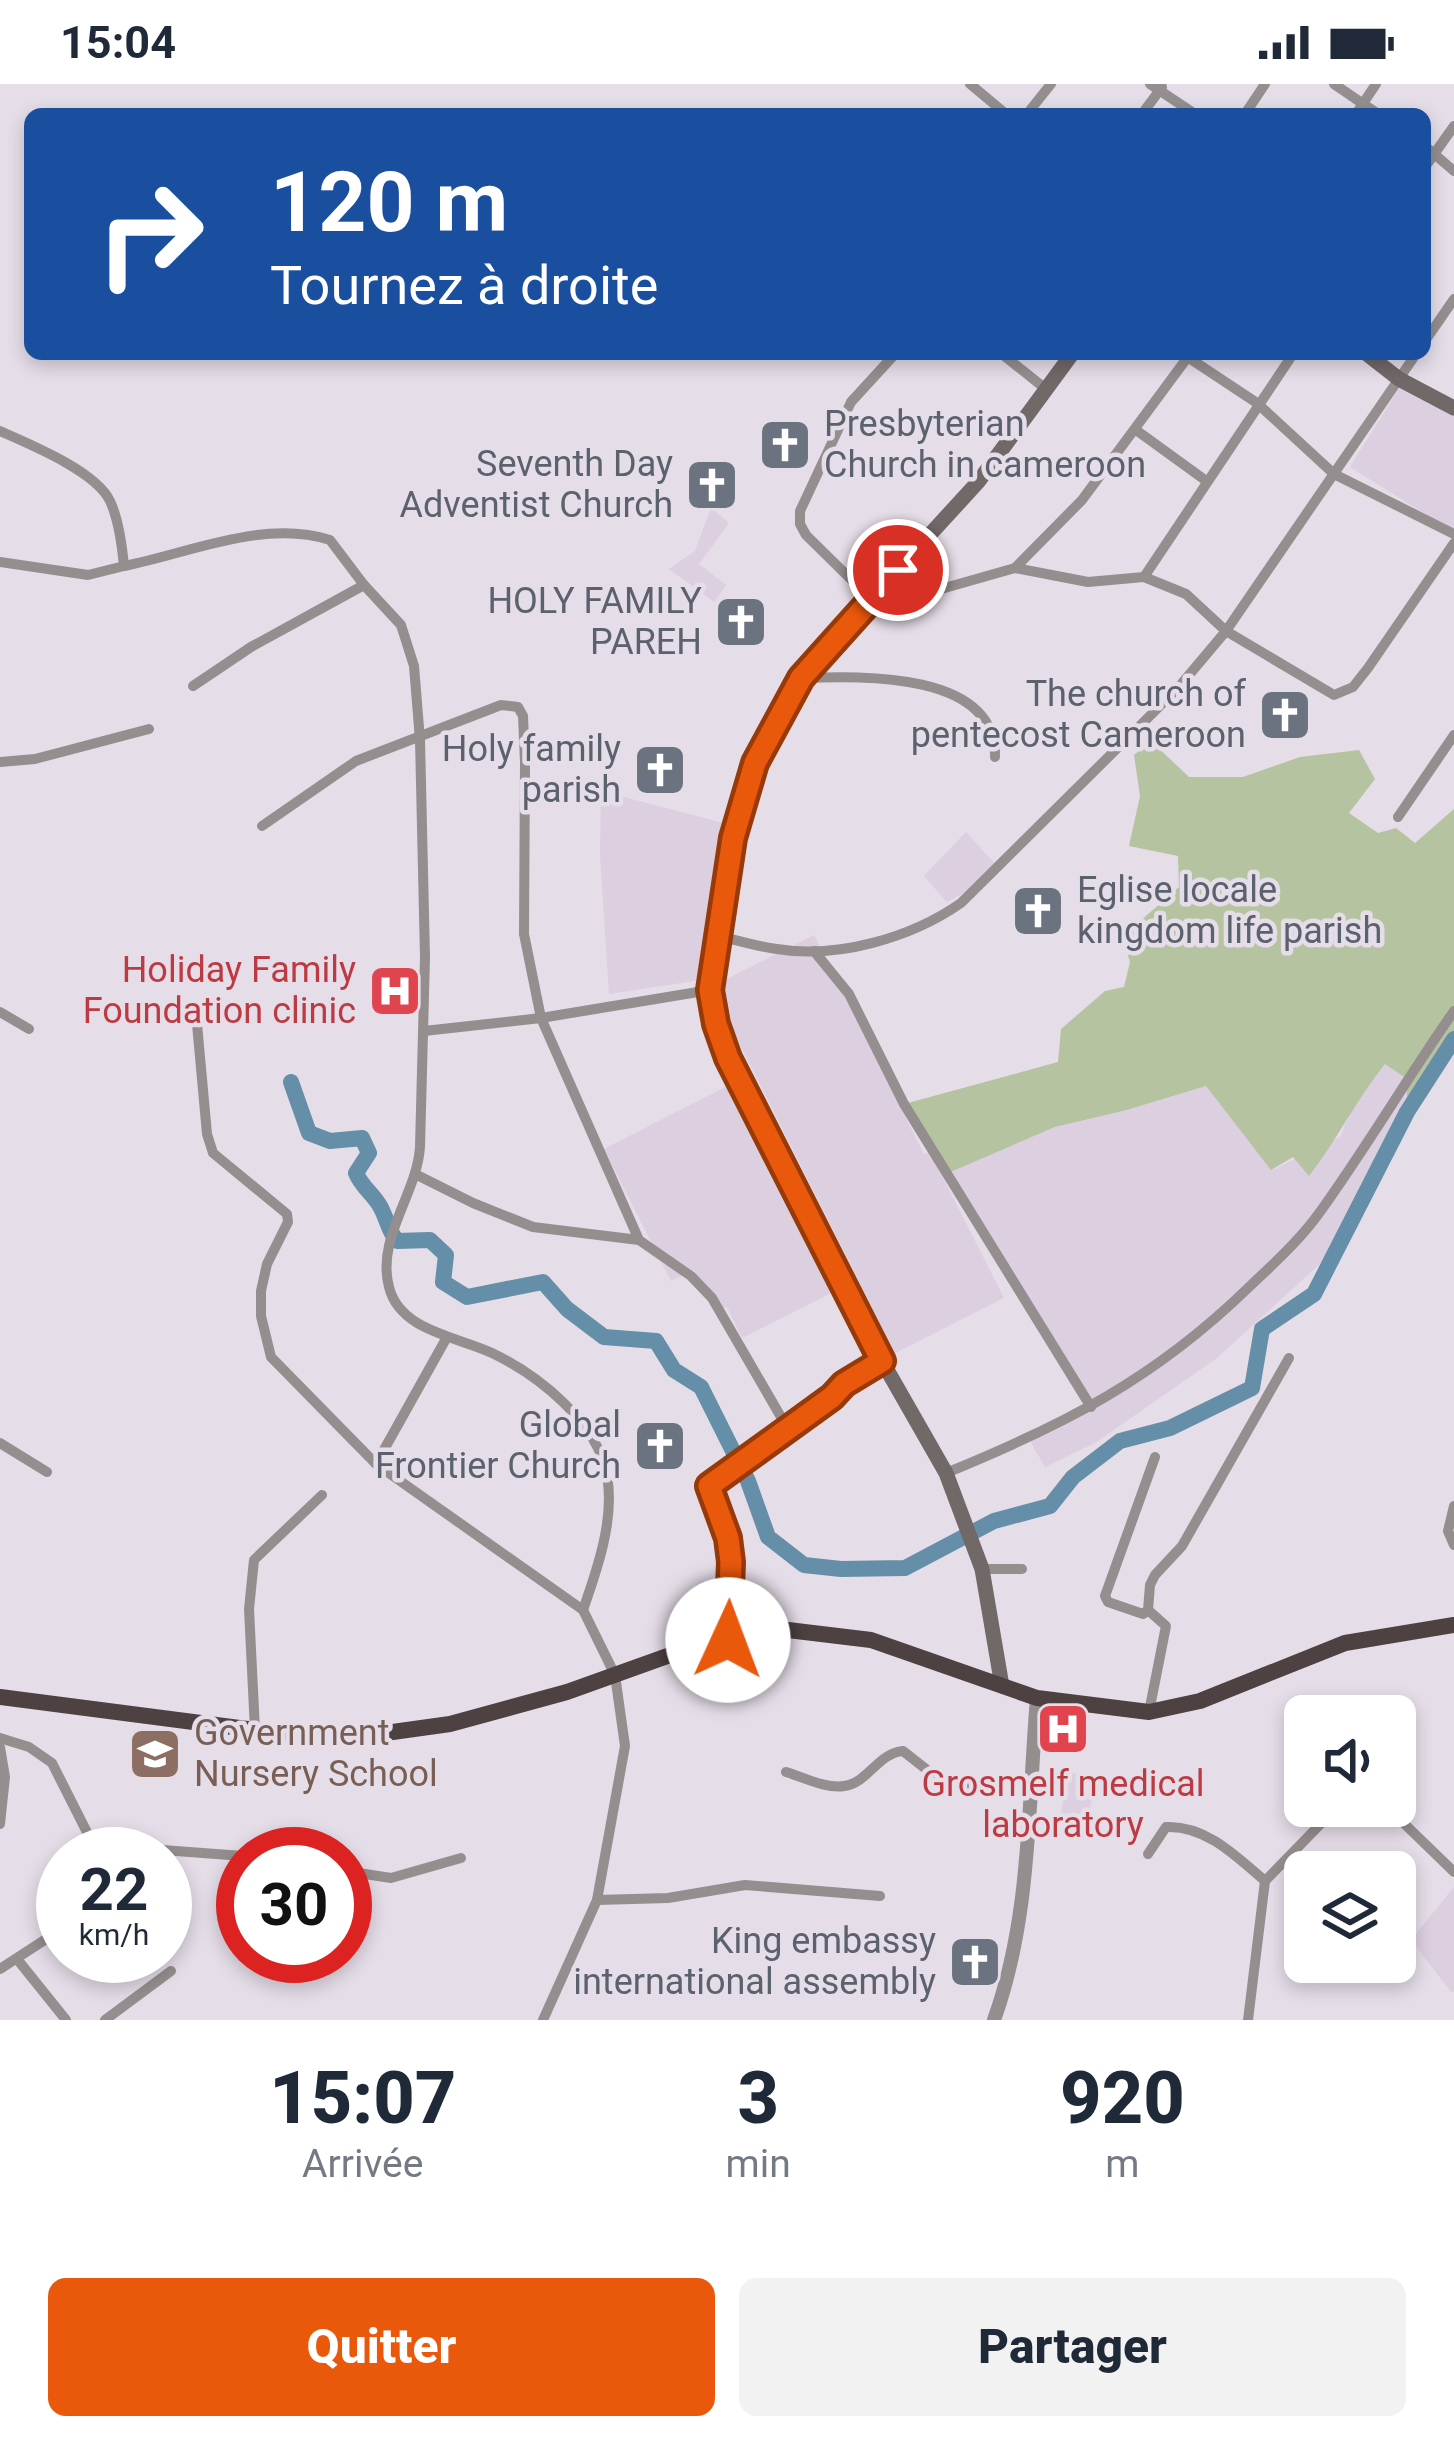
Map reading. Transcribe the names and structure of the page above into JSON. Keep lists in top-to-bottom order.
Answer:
{
  "places": {
    "church": [
      "Presbyterian Church in cameroon",
      "Seventh Day Adventist Church",
      "HOLY FAMILY PAREH",
      "The church of pentecost Cameroon",
      "Holy family parish",
      "Eglise locale kingdom life parish",
      "Global Frontier Church",
      "King embassy international assembly"
    ],
    "hospital": ["Holiday Family Foundation clinic", "Grosmelf medical laboratory"],
    "school or university": ["Government Nursery School"]
  },
  "page": {
    "status": "15:04",
    "turn": ["120 m", "Tournez à droite"],
    "speed": "22 km/h",
    "limit": "30",
    "eta": [
      "15:07",
      "Arrivée",
      "3",
      "min",
      "920",
      "m"
    ],
    "buttons": ["Quitter", "Partager"]
  }
}
